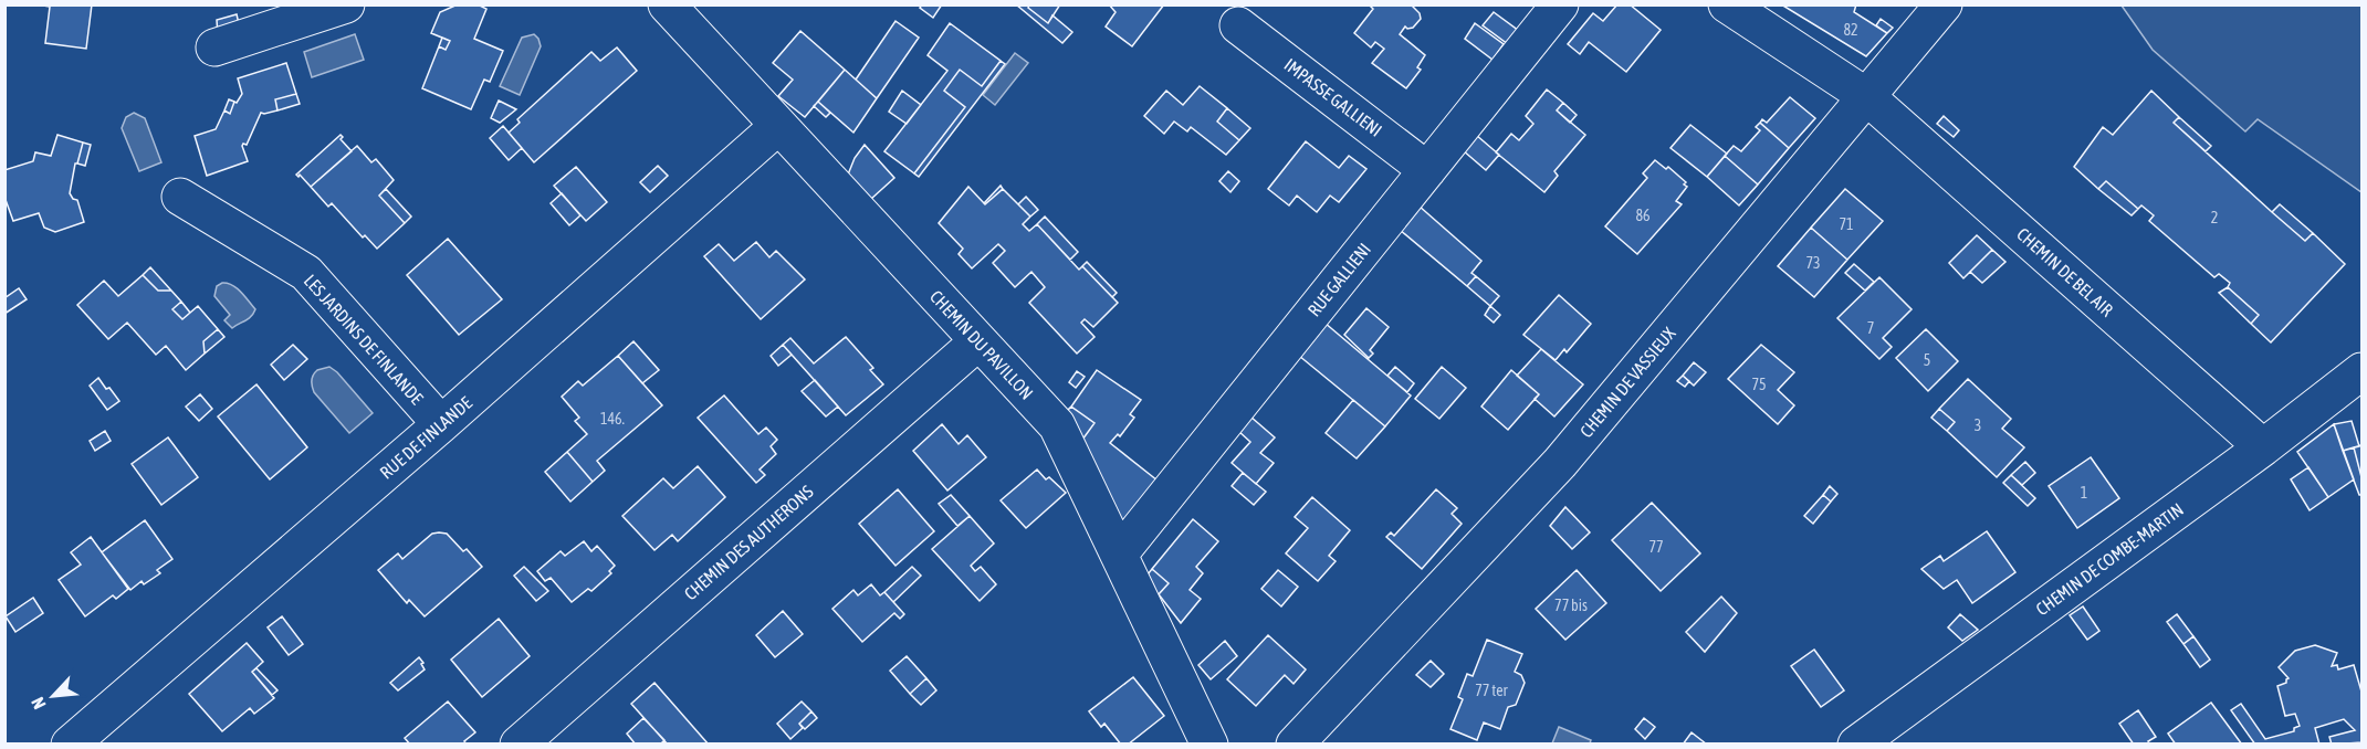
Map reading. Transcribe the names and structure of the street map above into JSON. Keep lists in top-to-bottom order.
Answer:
{
  "streets": {
    "street": [
      "IMPASSE GALLIENI",
      "CHEMIN DE BEL AIR",
      "RUE GALLIENI",
      "LES JARDINS DE FINLANDE",
      "CHEMIN DU PAVILLON",
      "CHEMIN DE VASSIEUX",
      "RUE DE FINLANDE",
      "CHEMIN DES AUTHERONS",
      "CHEMIN DE COMBE-MARTIN"
    ]
  },
  "crossings": [
    ["IMPASSE GALLIENI", "RUE GALLIENI"],
    ["CHEMIN DE BEL AIR", "CHEMIN DE VASSIEUX"],
    ["CHEMIN DE BEL AIR", "CHEMIN DE COMBE-MARTIN"],
    ["RUE GALLIENI", "CHEMIN DU PAVILLON"],
    ["LES JARDINS DE FINLANDE", "RUE DE FINLANDE"],
    ["CHEMIN DU PAVILLON", "RUE DE FINLANDE"],
    ["CHEMIN DU PAVILLON", "CHEMIN DES AUTHERONS"]
  ],
  "house_numbers": [
    "82",
    "86",
    "2",
    "71",
    "73",
    "7",
    "5",
    "75",
    "146.",
    "3",
    "1",
    "77",
    "77 bis",
    "77 ter"
  ],
  "north": "bottom left"
}
